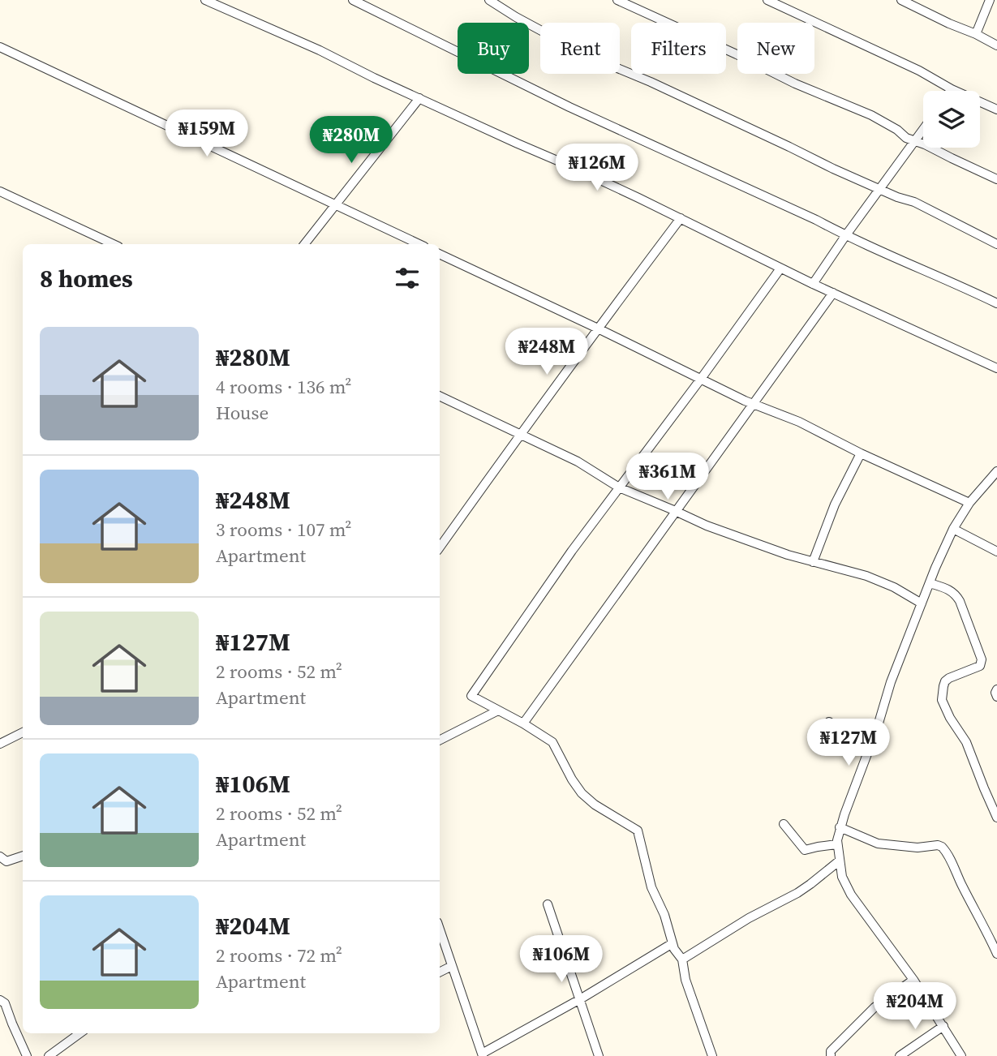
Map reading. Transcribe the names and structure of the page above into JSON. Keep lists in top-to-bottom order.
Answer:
{
  "page": {
    "chip": [
      "Buy",
      "Rent",
      "Filters",
      "New"
    ],
    "price": [
      "₦159M",
      "₦280M",
      "₦126M",
      "₦248M",
      "₦361M",
      "₦127M",
      "₦106M",
      "₦204M"
    ],
    "heading": "8 homes",
    "list": [
      {
        "name": "₦280M",
        "note": "4 rooms · 136 m² · House"
      },
      {
        "name": "₦248M",
        "note": "3 rooms · 107 m² · Apartment"
      },
      {
        "name": "₦127M",
        "note": "2 rooms · 52 m² · Apartment"
      },
      {
        "name": "₦106M",
        "note": "2 rooms · 52 m² · Apartment"
      },
      {
        "name": "₦204M",
        "note": "2 rooms · 72 m² · Apartment"
      }
    ]
  }
}
